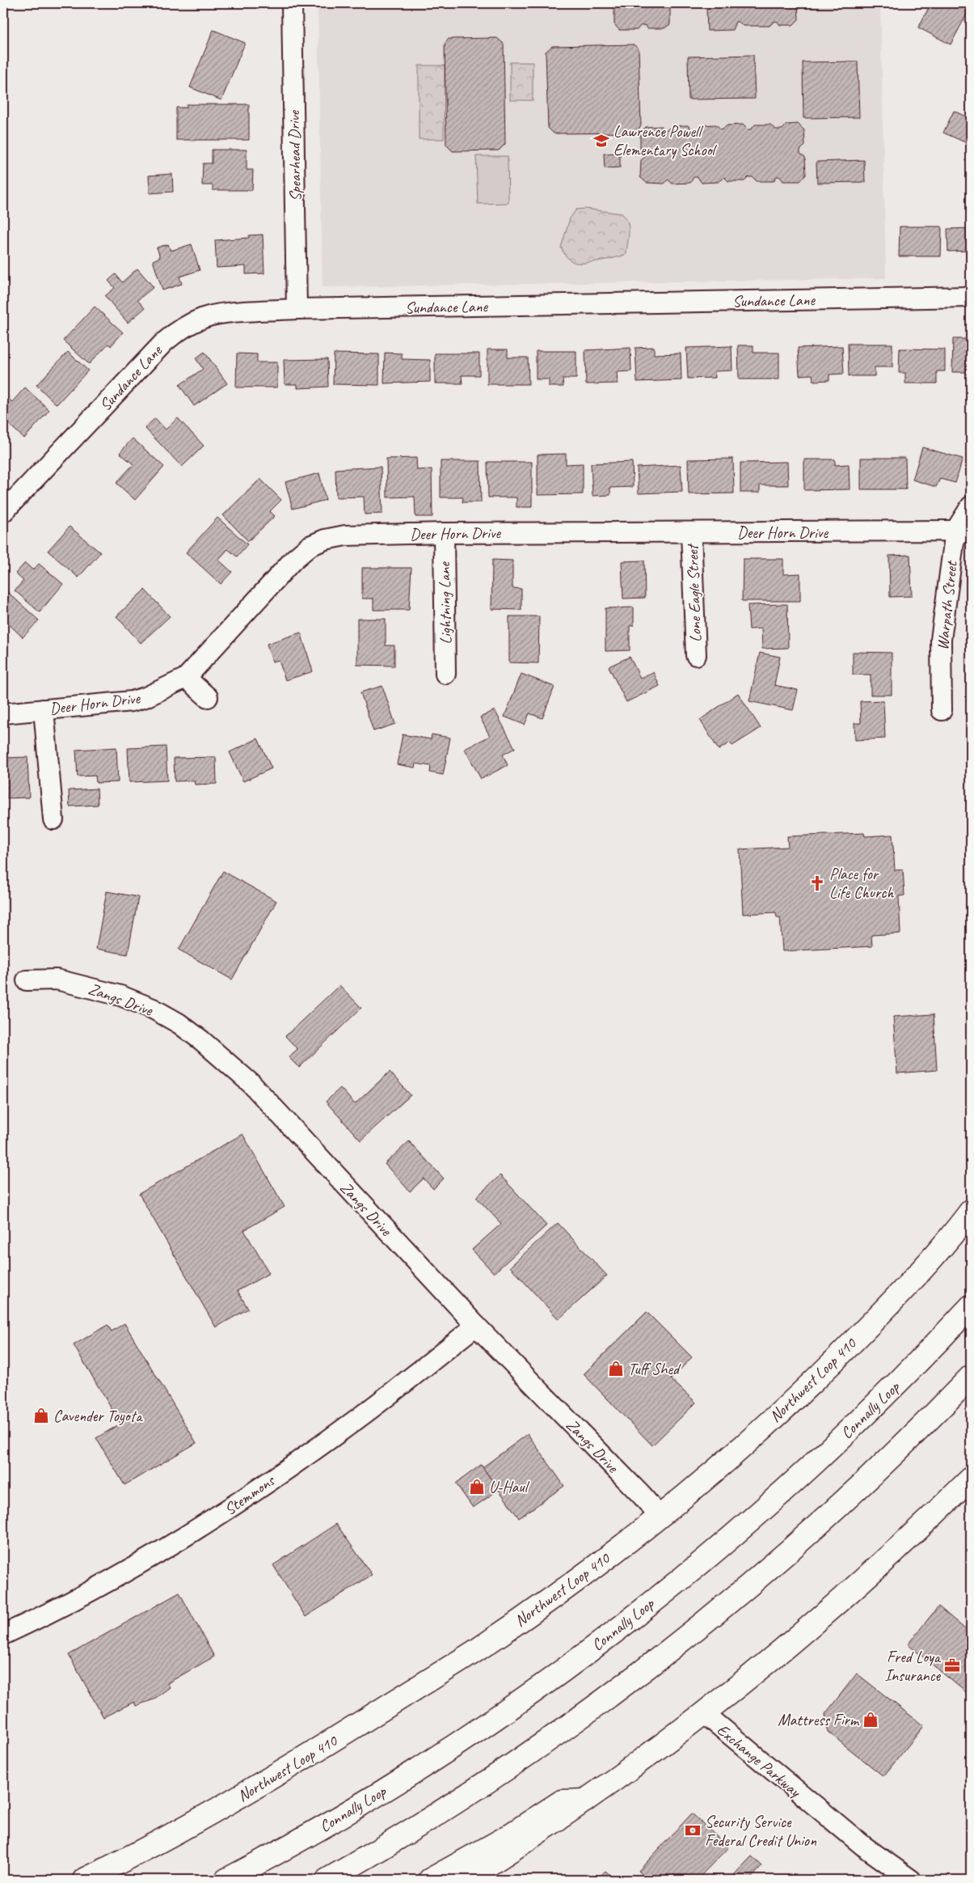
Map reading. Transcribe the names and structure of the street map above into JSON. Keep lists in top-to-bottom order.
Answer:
{
  "streets": {
    "main road": ["Northwest Loop 410", "Connally Loop"],
    "street": [
      "Spearhead Drive",
      "Sundance Lane",
      "Deer Horn Drive",
      "Lone Eagle Street",
      "Lightning Lane",
      "Warpath Street",
      "Zangs Drive",
      "Stemmons",
      "Exchange Parkway"
    ]
  },
  "crossings": [
    ["Spearhead Drive", "Sundance Lane"],
    ["Deer Horn Drive", "Lone Eagle Street"],
    ["Deer Horn Drive", "Lightning Lane"],
    ["Deer Horn Drive", "Warpath Street"],
    ["Zangs Drive", "Northwest Loop 410"],
    ["Zangs Drive", "Stemmons"]
  ],
  "places": {
    "school or university": ["Lawrence Powell Elementary School"],
    "church": ["Place for Life Church"],
    "shop": [
      "Tuff Shed",
      "Cavender Toyota",
      "U-Haul",
      "Mattress Firm"
    ],
    "office": ["Fred Loya Insurance"],
    "bank": ["Security Service Federal Credit Union"]
  }
}
